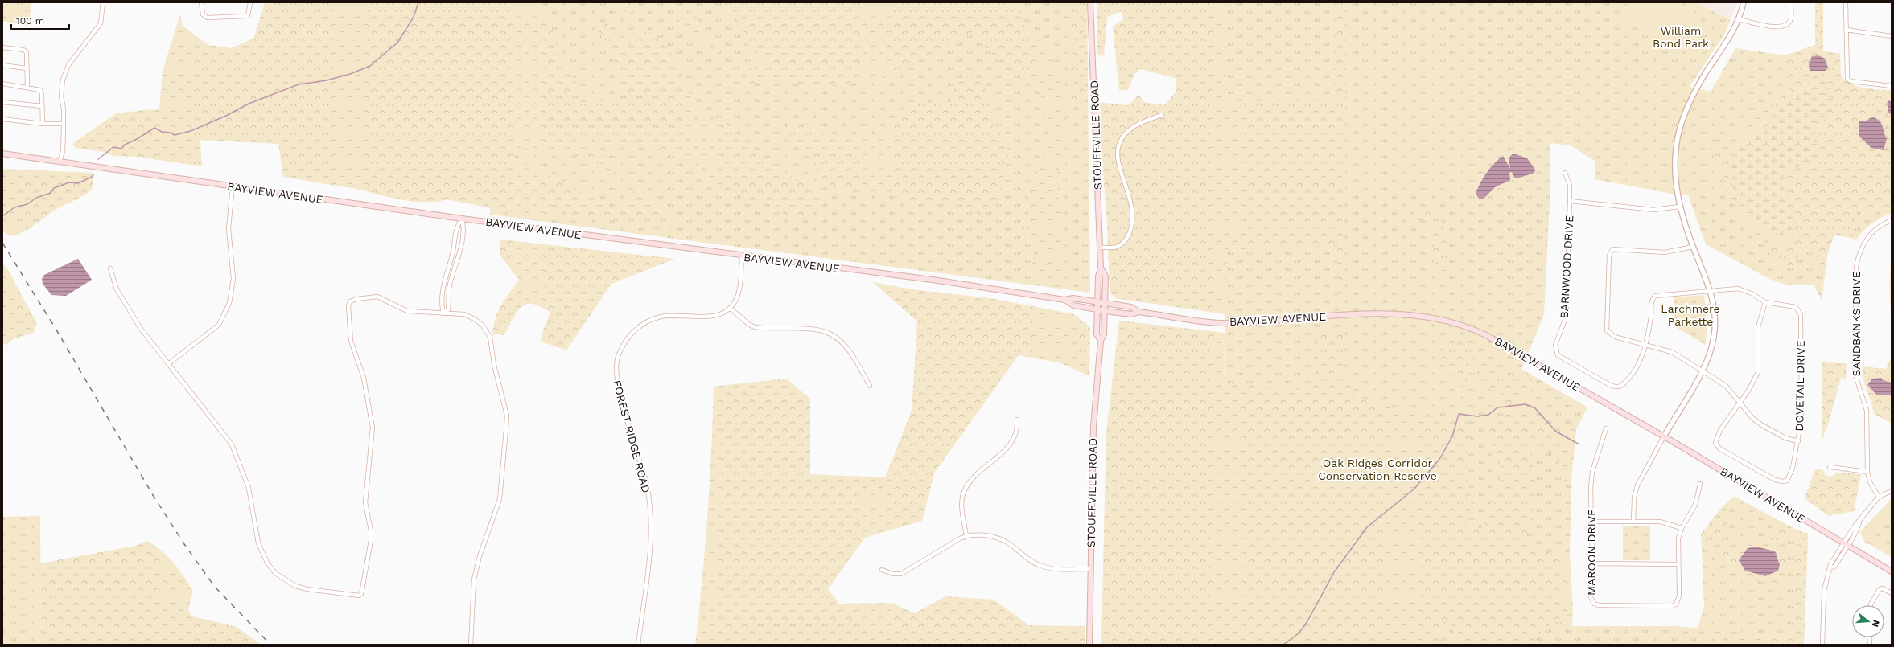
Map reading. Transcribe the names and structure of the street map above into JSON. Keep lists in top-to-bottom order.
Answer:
{
  "streets": {
    "main road": ["STOUFFVILLE ROAD", "BAYVIEW AVENUE"],
    "street": [
      "BARNWOOD DRIVE",
      "SANDBANKS DRIVE",
      "DOVETAIL DRIVE",
      "FOREST RIDGE ROAD",
      "MAROON DRIVE"
    ]
  },
  "crossings": [
    ["STOUFFVILLE ROAD", "BAYVIEW AVENUE"],
    ["BAYVIEW AVENUE", "FOREST RIDGE ROAD"],
    ["BARNWOOD DRIVE", "DOVETAIL DRIVE"]
  ],
  "parks": ["William Bond Park", "Larchmere Parkette", "Oak Ridges Corridor Conservation Reserve"],
  "scale_bar": "100 m",
  "north": "right"
}
